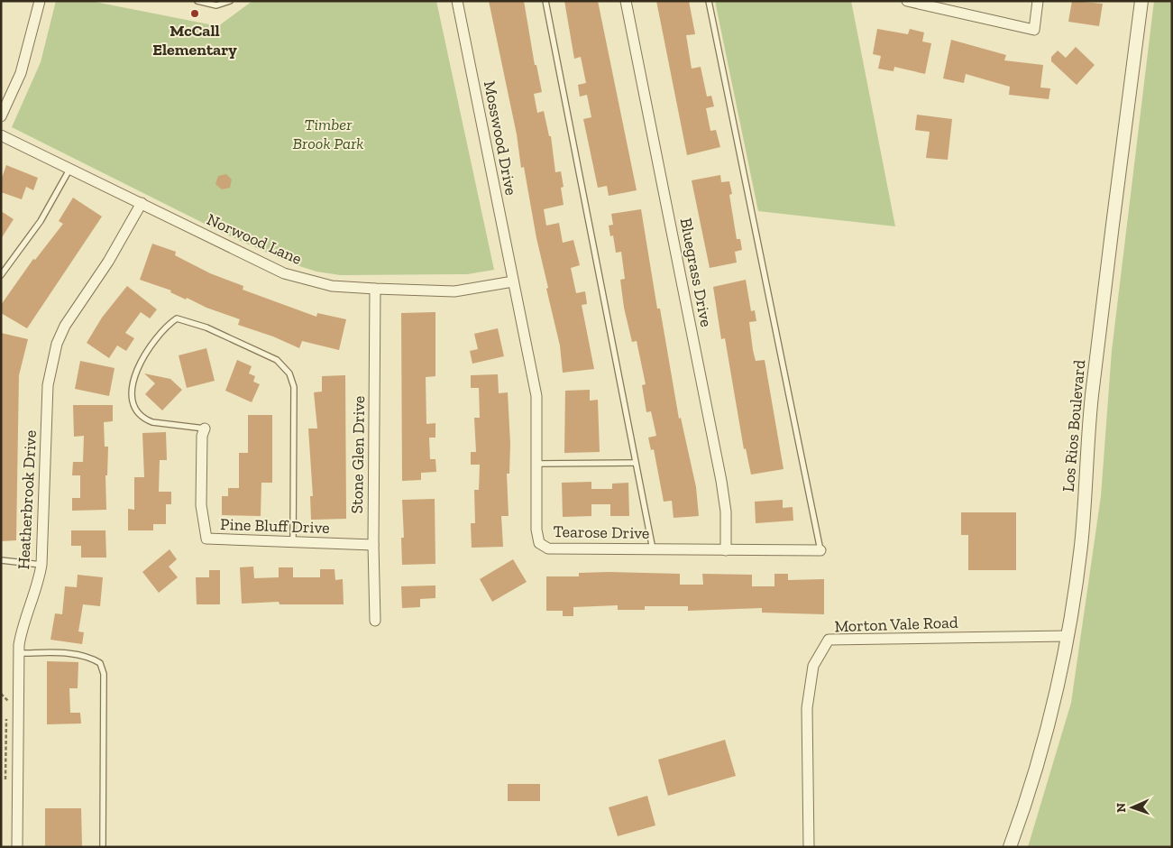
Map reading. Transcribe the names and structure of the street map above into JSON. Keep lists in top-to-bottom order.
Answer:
{
  "streets": {
    "street": [
      "Mosswood Drive",
      "Norwood Lane",
      "Bluegrass Drive",
      "Los Rios Boulevard",
      "Stone Glen Drive",
      "Heatherbrook Drive",
      "Pine Bluff Drive",
      "Tearose Drive",
      "Morton Vale Road"
    ]
  },
  "crossings": [
    ["Mosswood Drive", "Norwood Lane"],
    ["Mosswood Drive", "Tearose Drive"],
    ["Norwood Lane", "Stone Glen Drive"],
    ["Norwood Lane", "Heatherbrook Drive"],
    ["Norwood Lane", "Tearose Drive"],
    ["Bluegrass Drive", "Tearose Drive"],
    ["Los Rios Boulevard", "Morton Vale Road"],
    ["Stone Glen Drive", "Pine Bluff Drive"]
  ],
  "parks": ["Timber Brook Park"],
  "places": ["McCall Elementary"],
  "north": "left"
}
